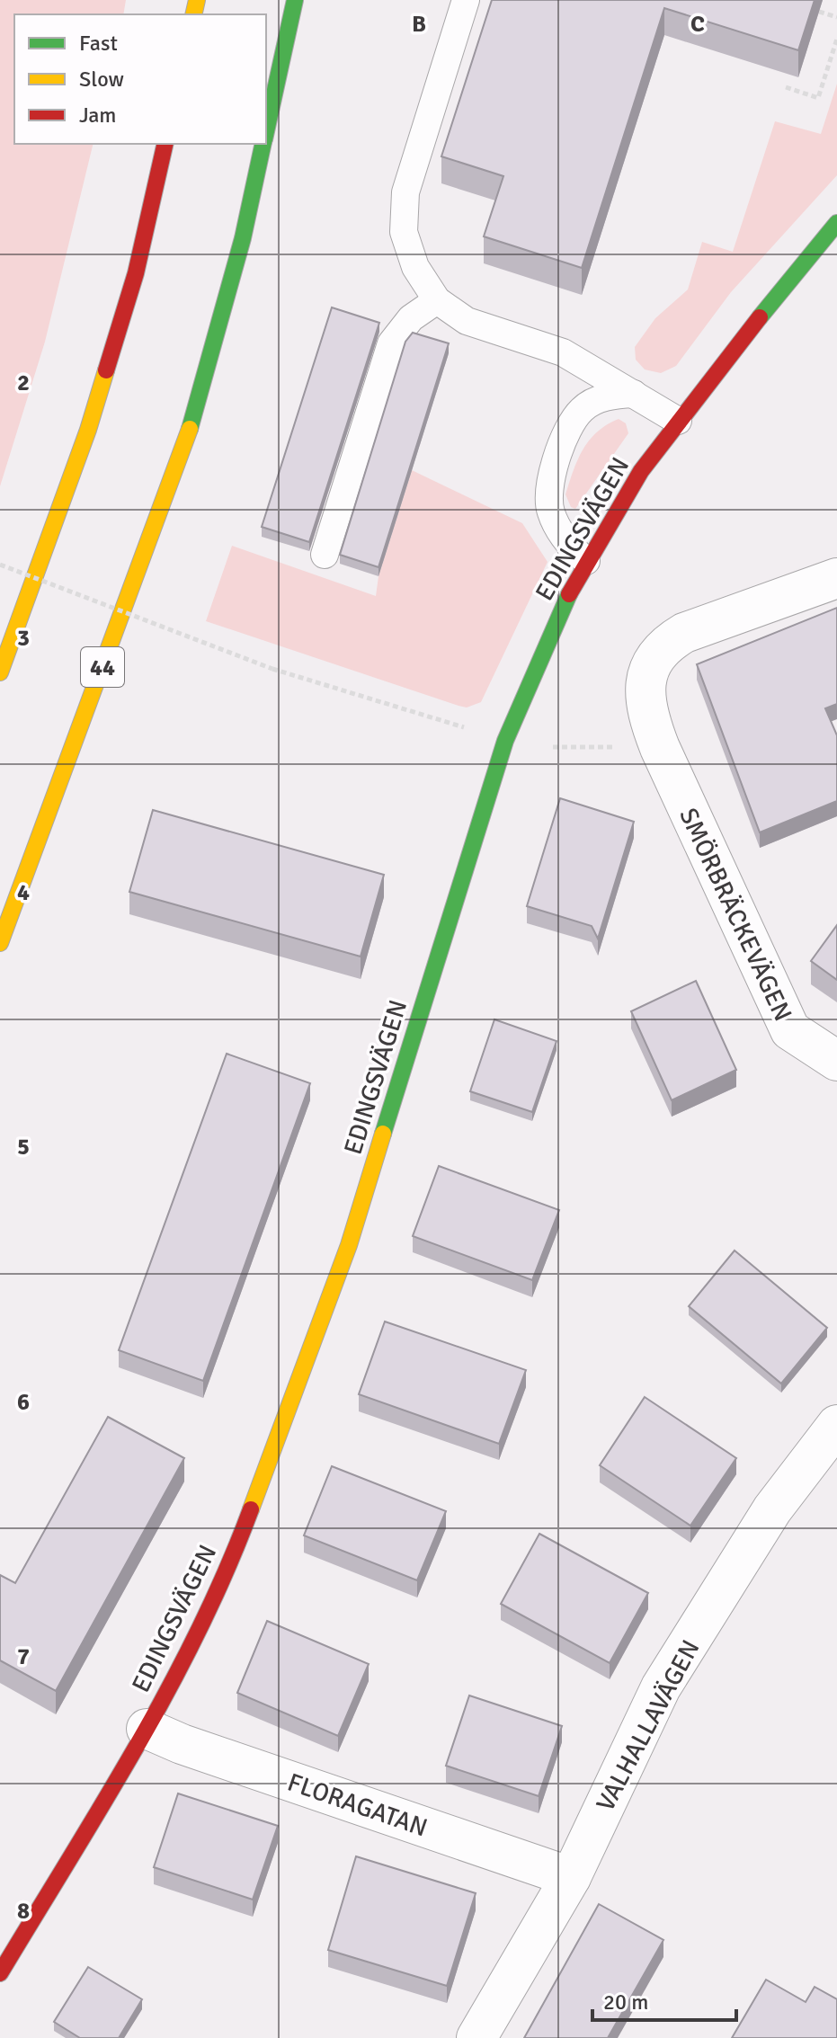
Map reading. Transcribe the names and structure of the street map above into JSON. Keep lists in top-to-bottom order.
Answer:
{
  "streets": {
    "main road": ["EDINGSVÄGEN", "44"],
    "street": ["SMÖRBRÄCKEVÄGEN", "VALHALLAVÄGEN", "FLORAGATAN"]
  },
  "crossings": [
    ["EDINGSVÄGEN", "FLORAGATAN"],
    ["VALHALLAVÄGEN", "FLORAGATAN"]
  ],
  "legend": ["Fast", "Slow", "Jam"],
  "scale_bar": "20 m",
  "grid": {
    "columns": ["B", "C"],
    "rows": [
      "2",
      "3",
      "4",
      "5",
      "6",
      "7",
      "8"
    ]
  }
}
